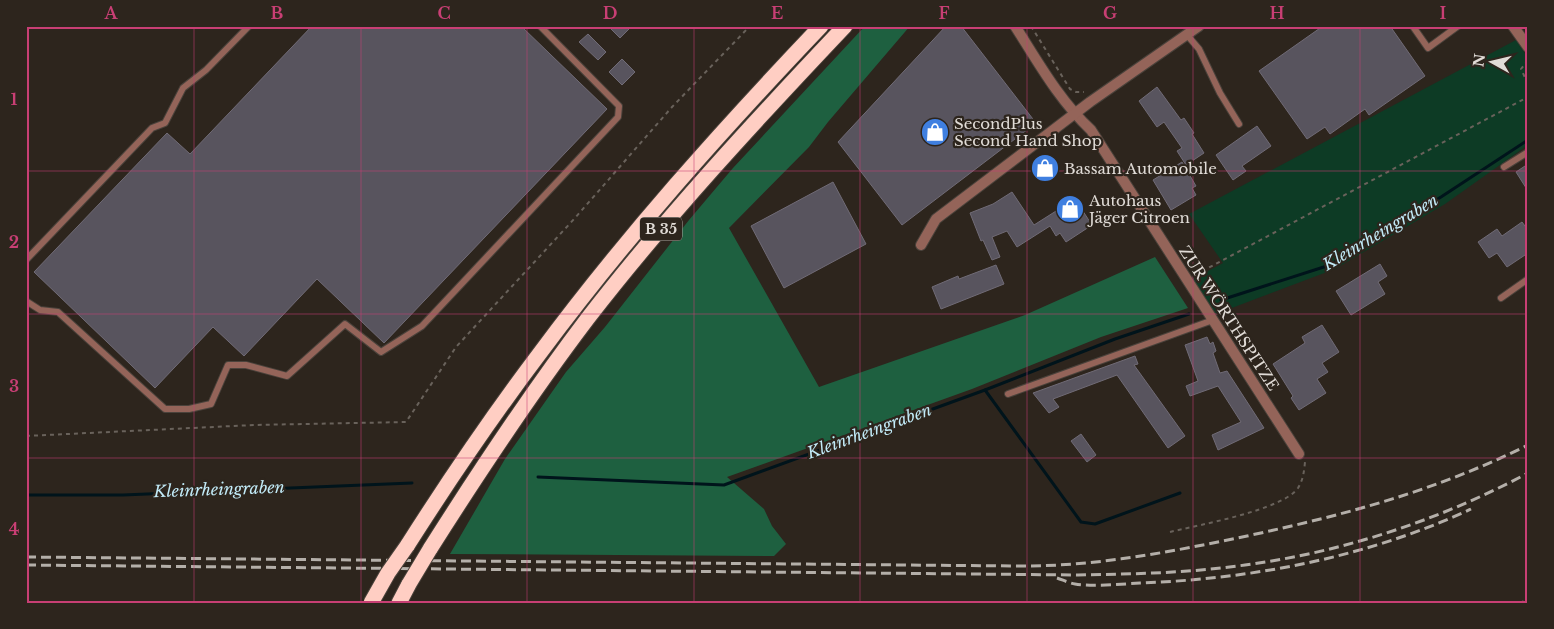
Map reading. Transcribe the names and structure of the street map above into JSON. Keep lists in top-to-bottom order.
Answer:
{
  "streets": {
    "highway": ["B 35"],
    "street": ["ZUR WÖRTHSPITZE"]
  },
  "water": ["Kleinrheingraben"],
  "places": {
    "shop": ["SecondPlus Second Hand Shop", "Bassam Automobile", "Autohaus Jäger Citroen"]
  },
  "north": "left",
  "grid": {
    "columns": [
      "A",
      "B",
      "C",
      "D",
      "E",
      "F",
      "G",
      "H",
      "I"
    ],
    "rows": [
      "1",
      "2",
      "3",
      "4"
    ]
  }
}
